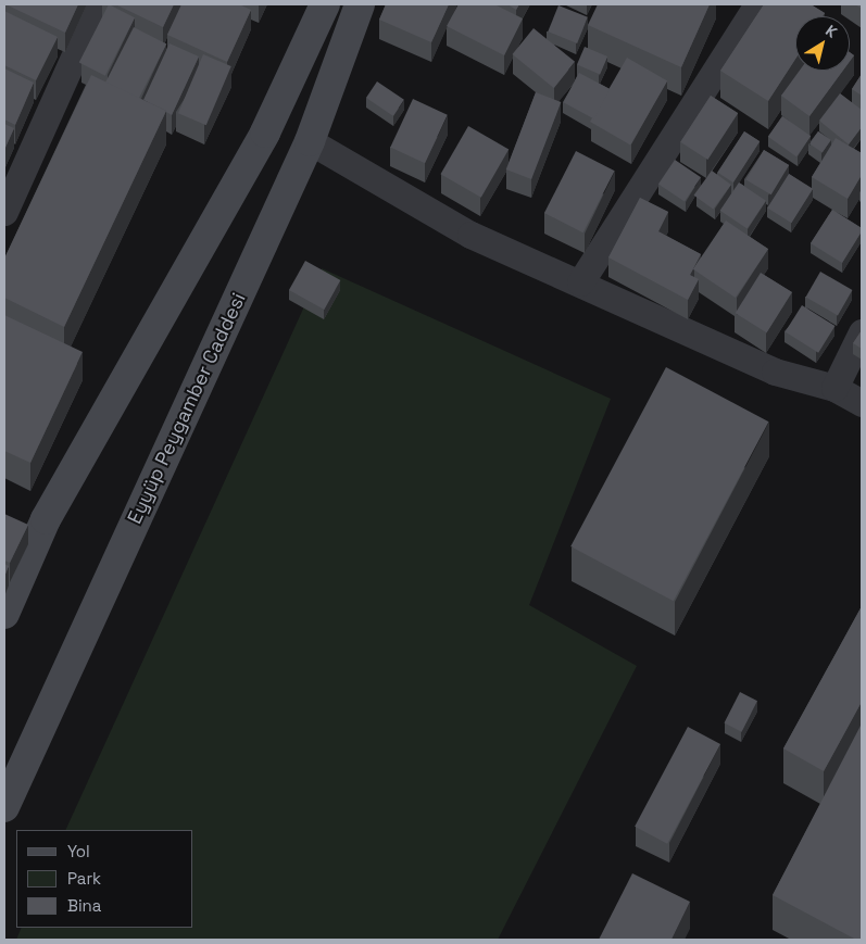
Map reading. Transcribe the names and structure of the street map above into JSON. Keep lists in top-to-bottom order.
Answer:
{
  "streets": {
    "street": ["Eyyüp Peygamber Caddesi"]
  },
  "legend": ["Yol", "Park", "Bina"],
  "north": "top right"
}
